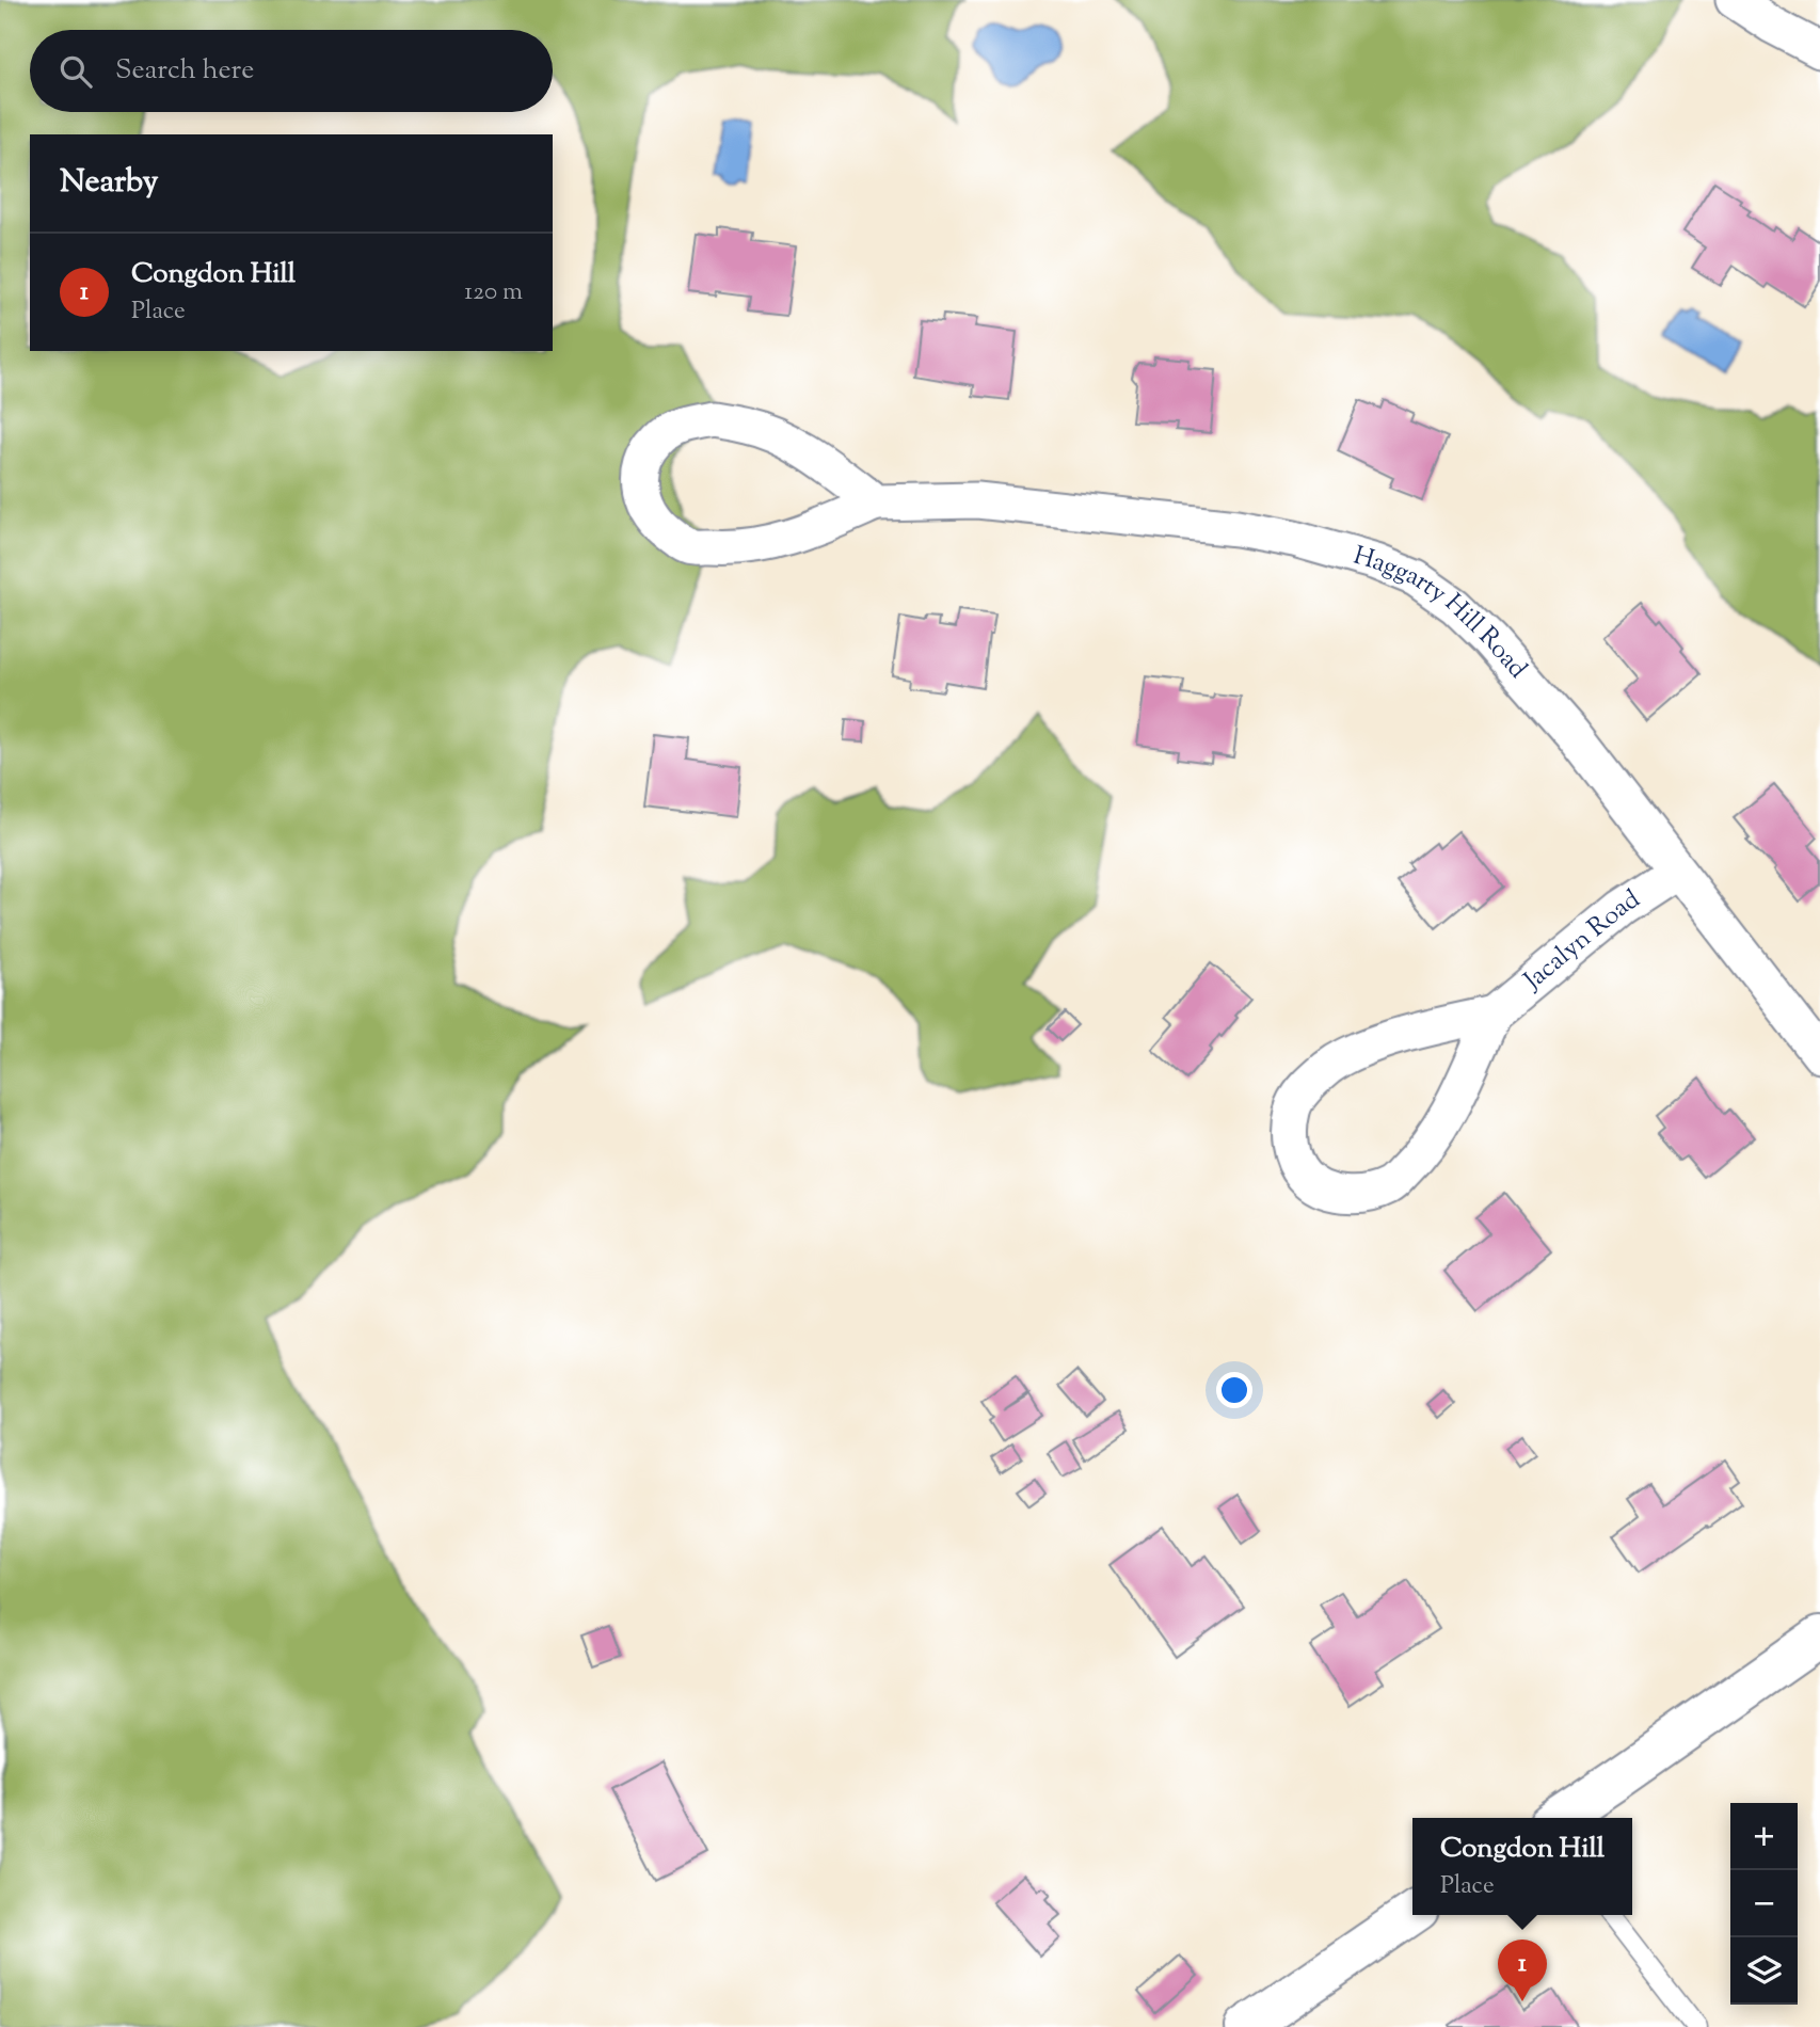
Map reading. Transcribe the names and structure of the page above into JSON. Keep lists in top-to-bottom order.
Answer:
{
  "streets": {
    "street": ["Haggarty Hill Road", "Jacalyn Road"]
  },
  "crossings": [
    ["Haggarty Hill Road", "Jacalyn Road"]
  ],
  "page": {
    "search": "Search here",
    "heading": "Nearby",
    "list": [
      {
        "mark": "1",
        "name": "Congdon Hill",
        "note": "Place",
        "value": "120 m"
      }
    ],
    "map_buttons": ["+", "−"],
    "popup": ["Congdon Hill", "Place"],
    "pins": "1"
  }
}
